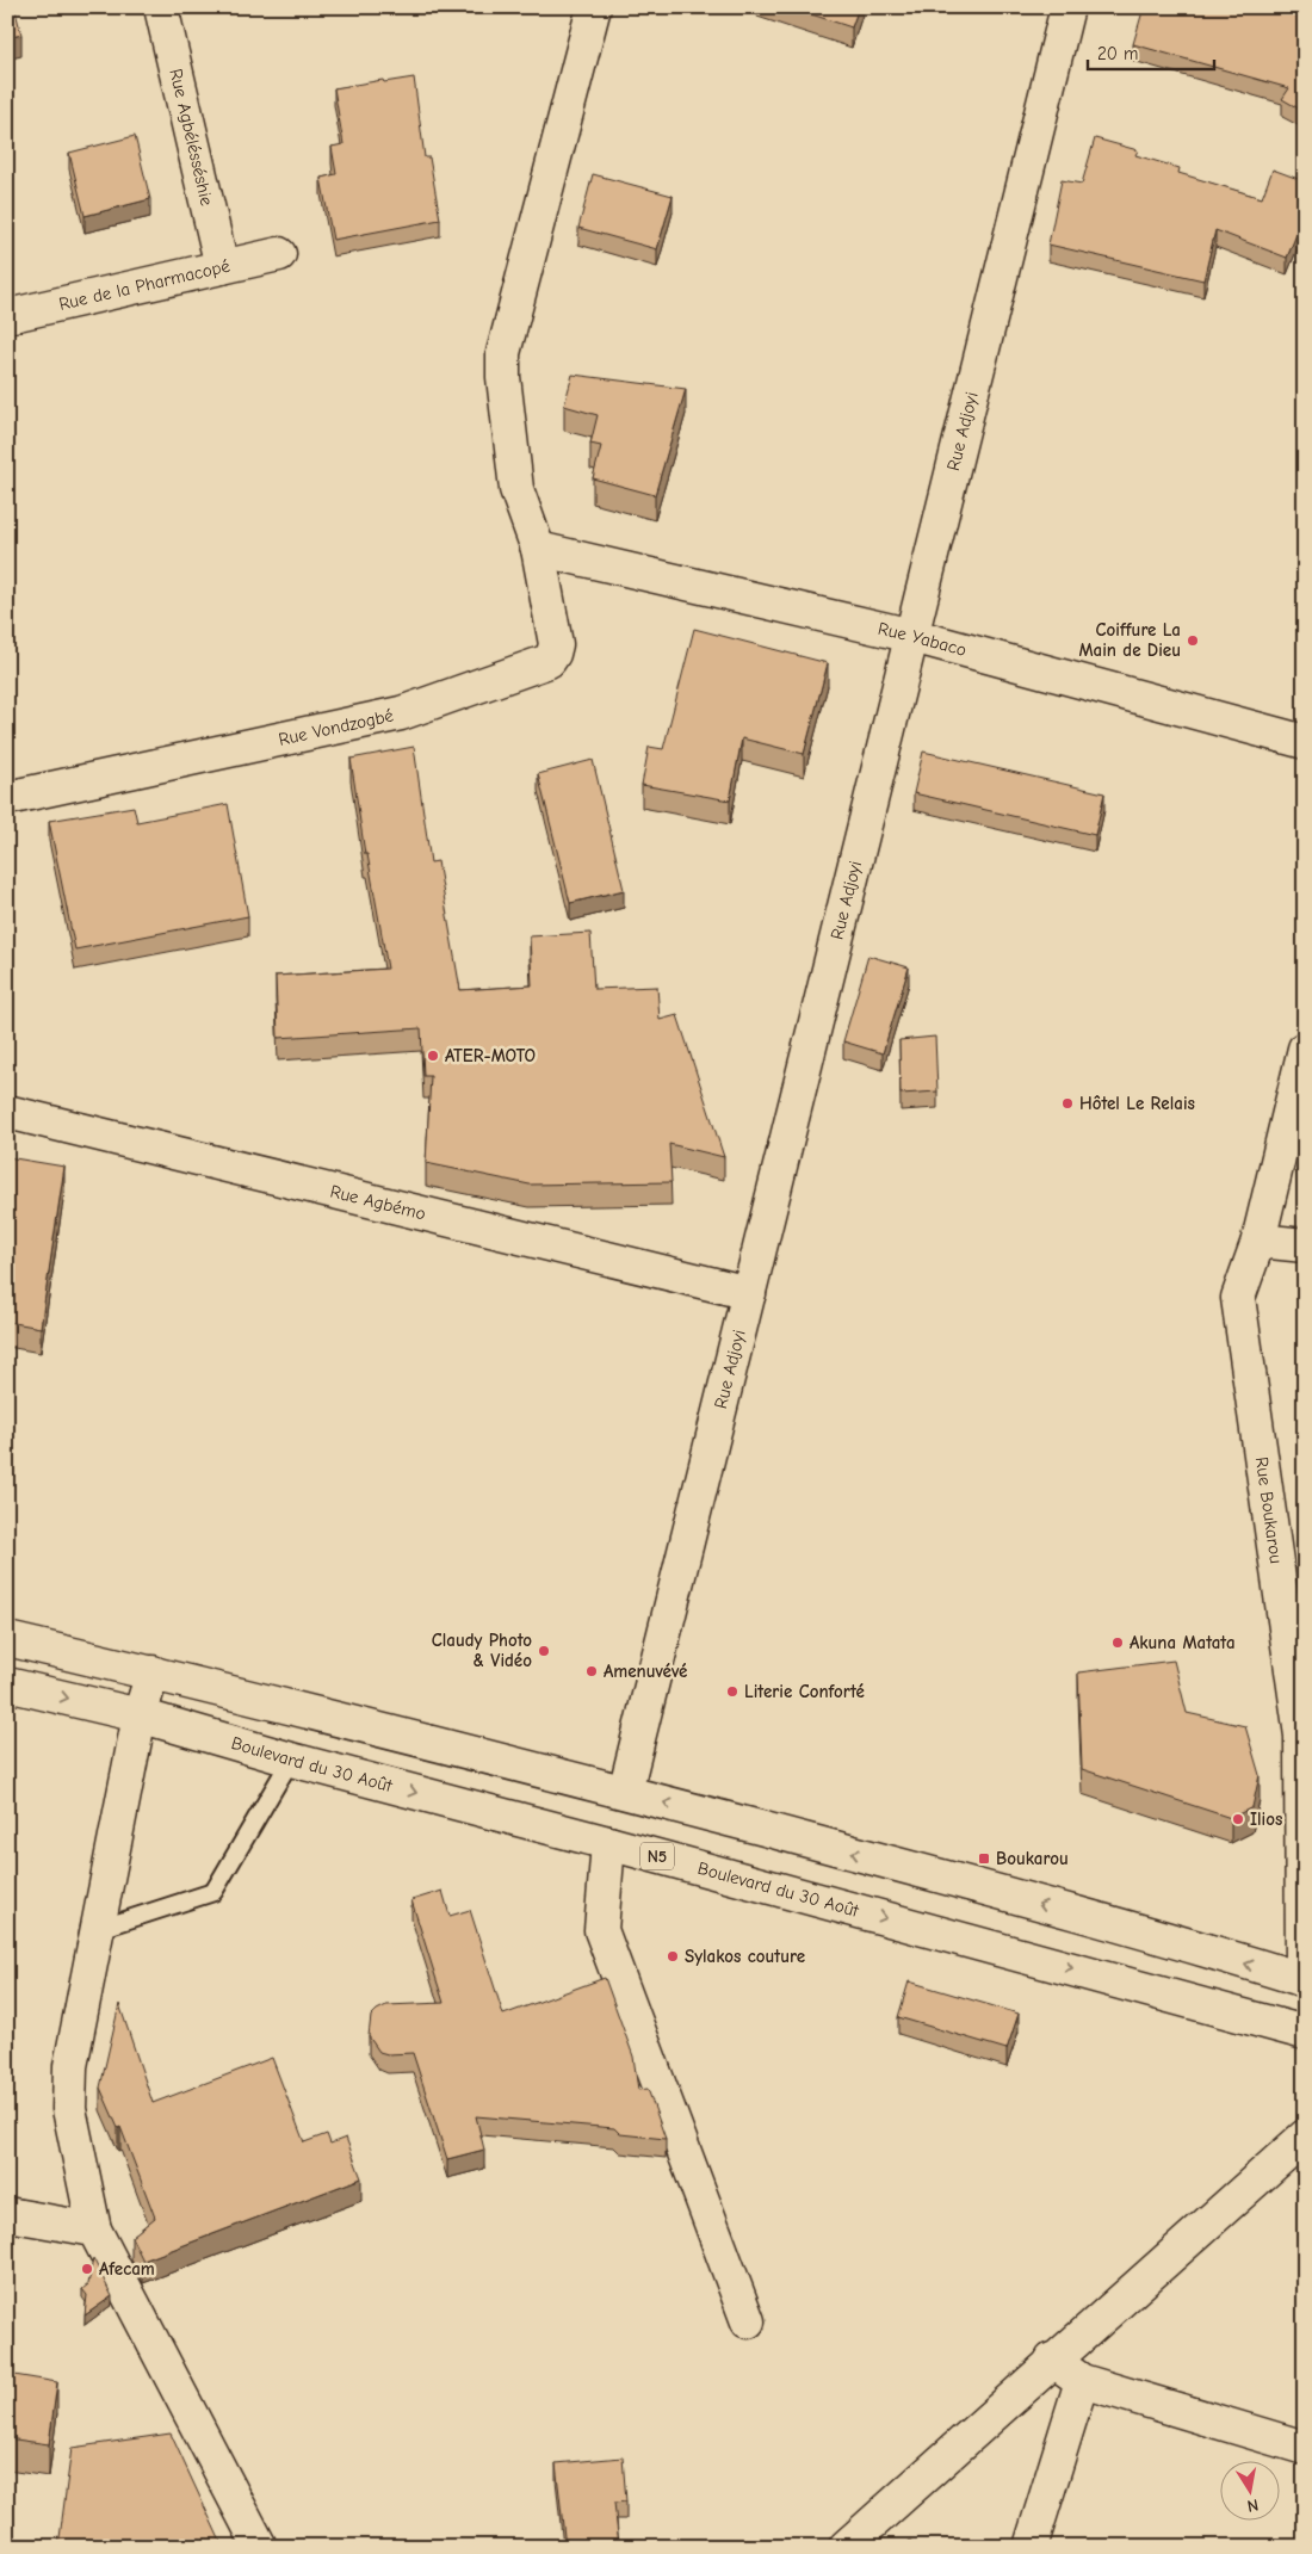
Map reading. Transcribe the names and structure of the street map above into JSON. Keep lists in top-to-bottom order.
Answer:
{
  "streets": {
    "main road": [
      "Rue Agbélésséshie",
      "Rue de la Pharmacopé",
      "Rue Adjoyi",
      "Rue Yabaco",
      "Rue Vondzogbé",
      "Rue Agbémo",
      "Rue Boukarou",
      "Boulevard du 30 Août",
      "N5"
    ]
  },
  "crossings": [
    ["Rue Agbélésséshie", "Rue de la Pharmacopé"],
    ["Rue Adjoyi", "Rue Yabaco"],
    ["Rue Adjoyi", "Rue Agbémo"],
    ["Rue Yabaco", "Rue Vondzogbé"]
  ],
  "places": {
    "other": [
      "Coiffure La Main de Dieu",
      "ATER-MOTO",
      "Hôtel Le Relais",
      "Akuna Matata",
      "Claudy Photo & Vidéo",
      "Amenuvévé",
      "Literie Conforté",
      "Ilios",
      "Sylakos couture",
      "Afecam"
    ],
    "transit": ["Boukarou"]
  },
  "scale_bar": "20 m",
  "north": "bottom"
}
